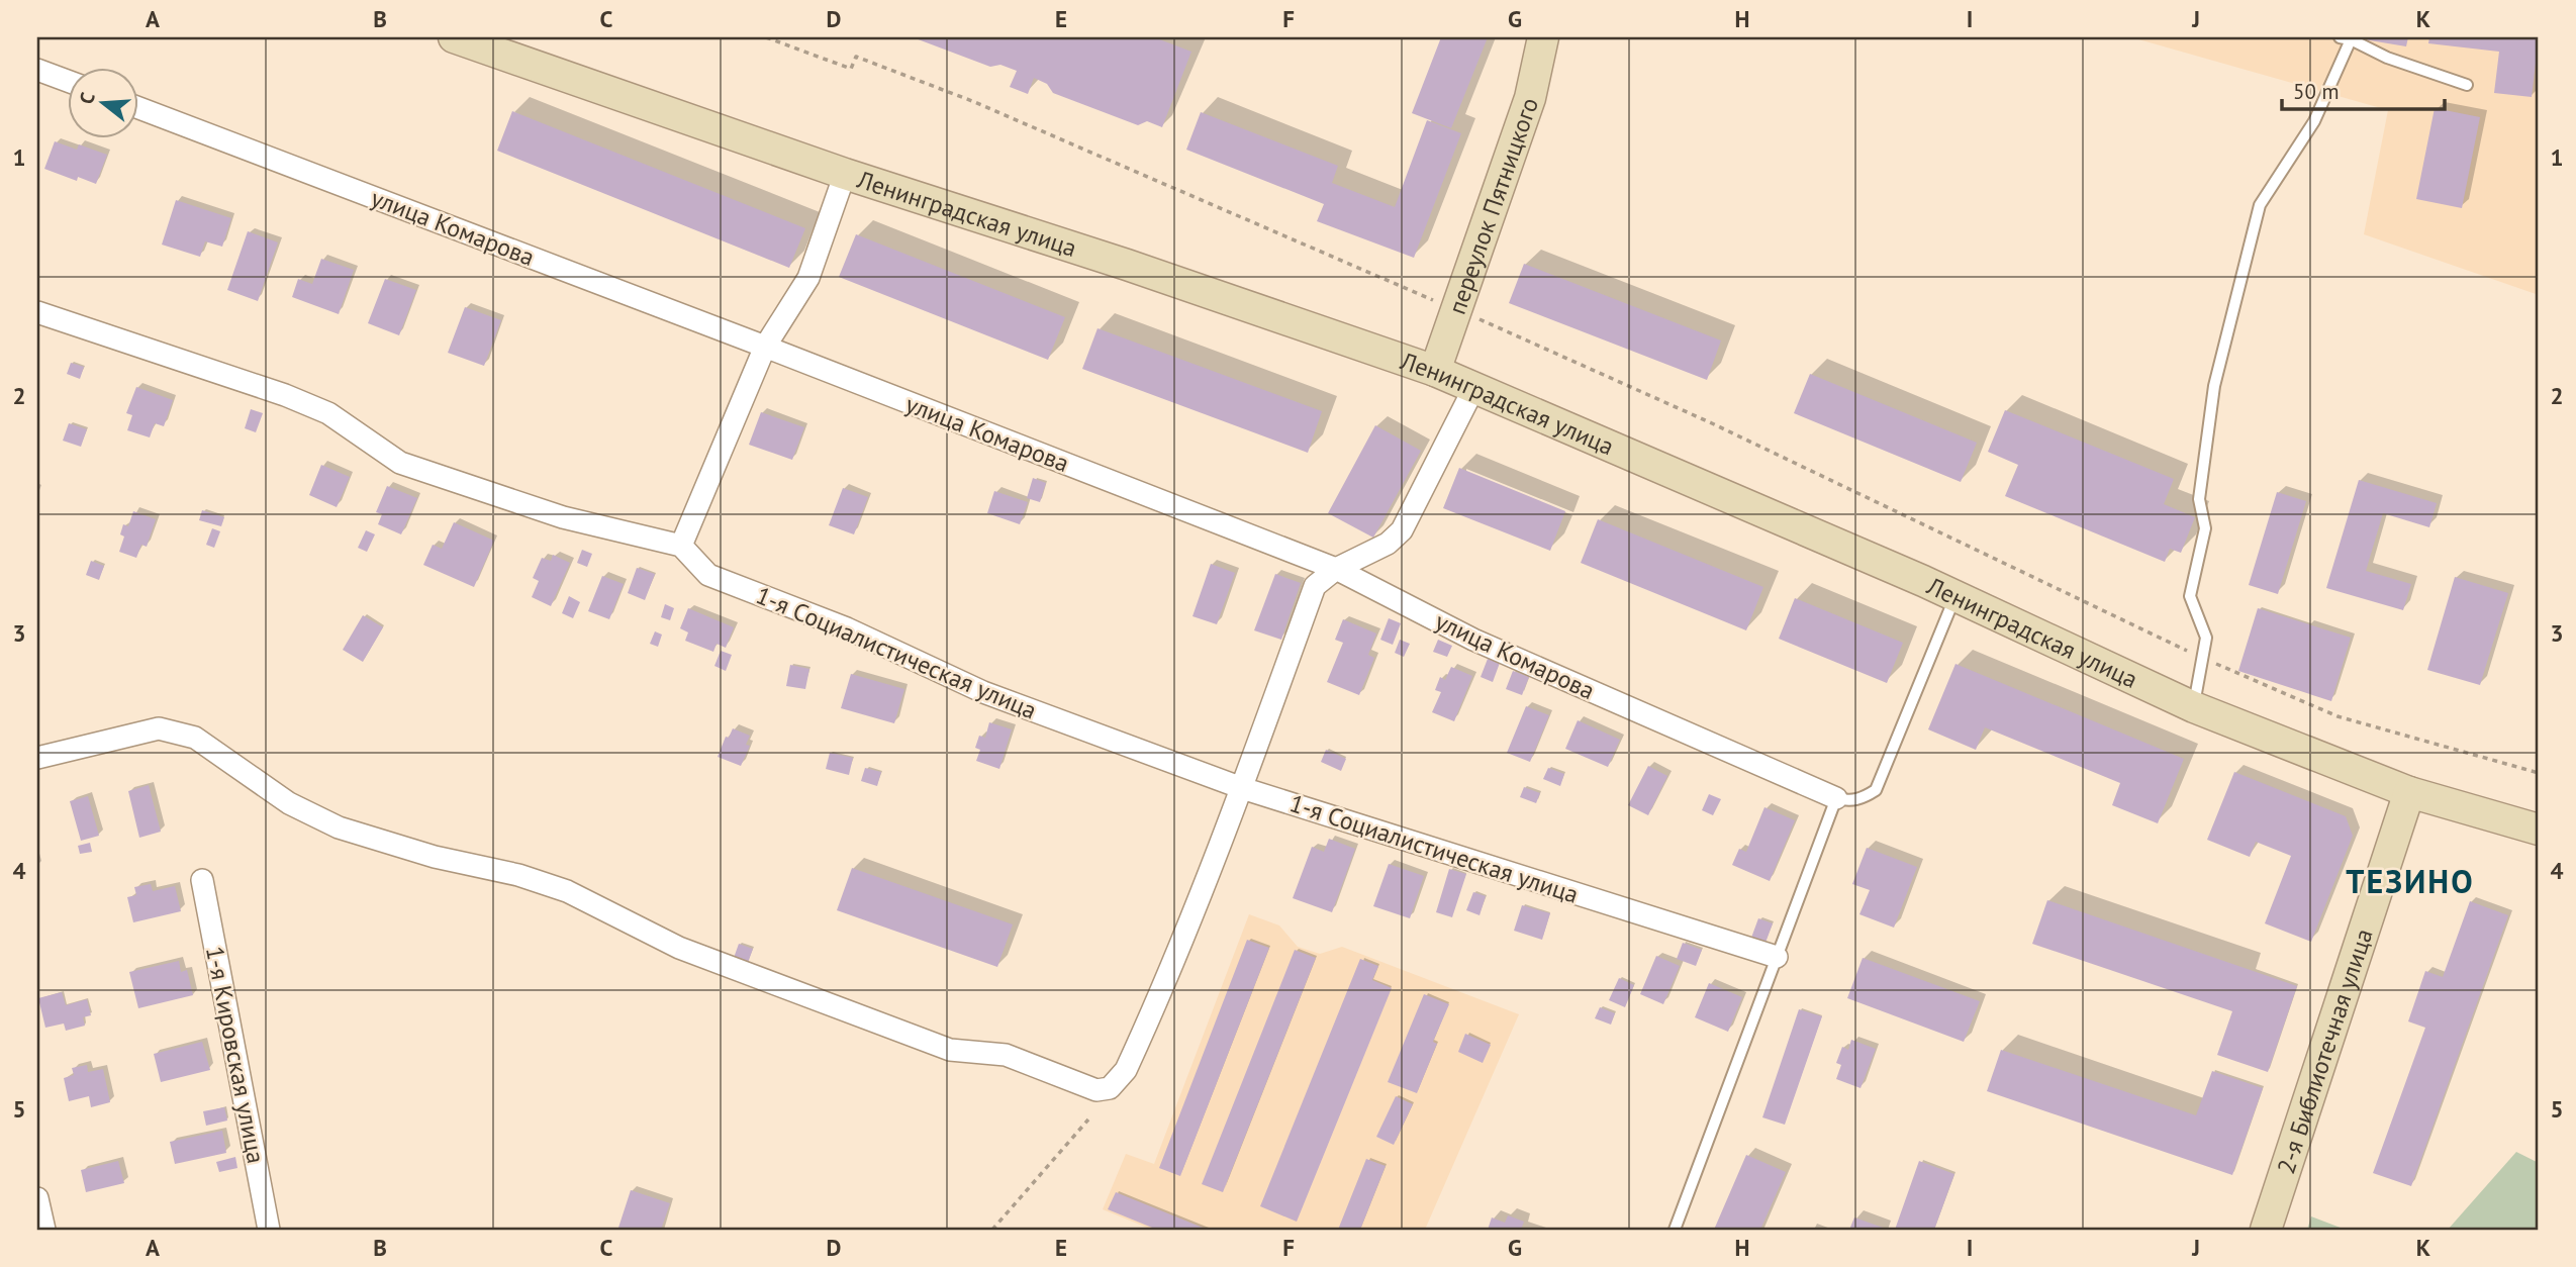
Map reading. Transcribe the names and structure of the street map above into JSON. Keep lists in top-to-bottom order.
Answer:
{
  "streets": {
    "main road": ["переулок Пятницкого", "Ленинградская улица", "2-я Библиотечная улица"],
    "street": ["улица Комарова", "1-я Социалистическая улица", "1-я Кировская улица"]
  },
  "crossings": [
    ["переулок Пятницкого", "Ленинградская улица"],
    ["Ленинградская улица", "2-я Библиотечная улица"]
  ],
  "districts": ["ТЕЗИНО"],
  "scale_bar": "50 m",
  "north": "left",
  "grid": {
    "columns": [
      "A",
      "B",
      "C",
      "D",
      "E",
      "F",
      "G",
      "H",
      "I",
      "J",
      "K"
    ],
    "rows": [
      "1",
      "2",
      "3",
      "4",
      "5"
    ]
  }
}
